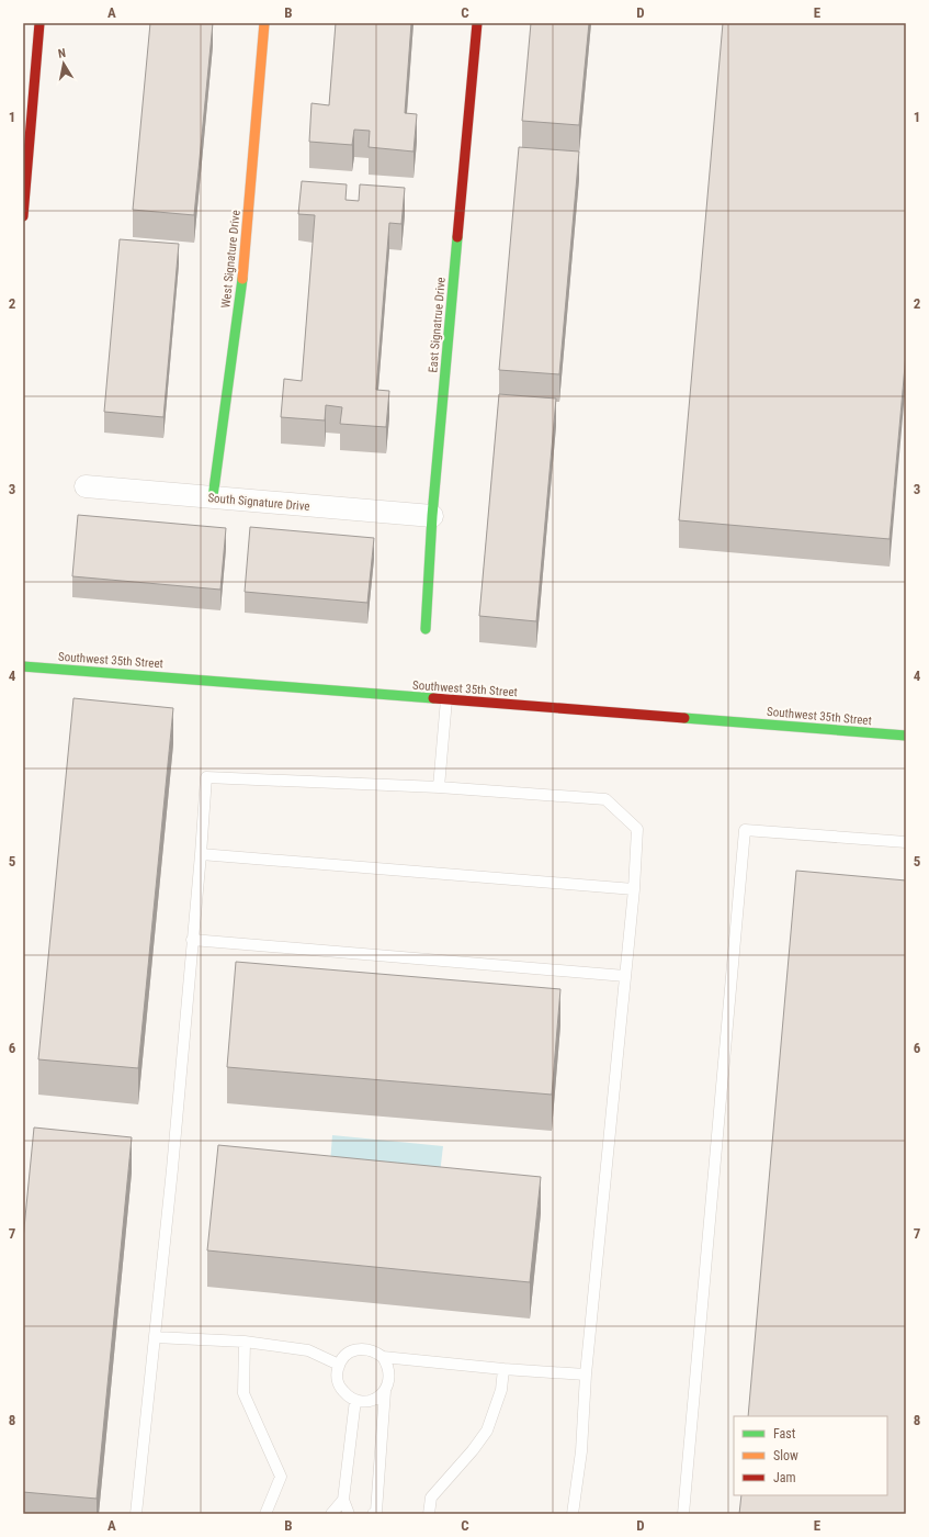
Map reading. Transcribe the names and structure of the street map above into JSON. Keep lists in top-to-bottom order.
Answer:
{
  "streets": {
    "street": [
      "West Signature Drive",
      "East Signatrue Drive",
      "South Signature Drive",
      "Southwest 35th Street"
    ]
  },
  "crossings": [
    ["West Signature Drive", "South Signature Drive"],
    ["East Signatrue Drive", "South Signature Drive"]
  ],
  "legend": ["Fast", "Slow", "Jam"],
  "north": "top",
  "grid": {
    "columns": [
      "A",
      "B",
      "C",
      "D",
      "E"
    ],
    "rows": [
      "1",
      "2",
      "3",
      "4",
      "5",
      "6",
      "7",
      "8"
    ]
  }
}
